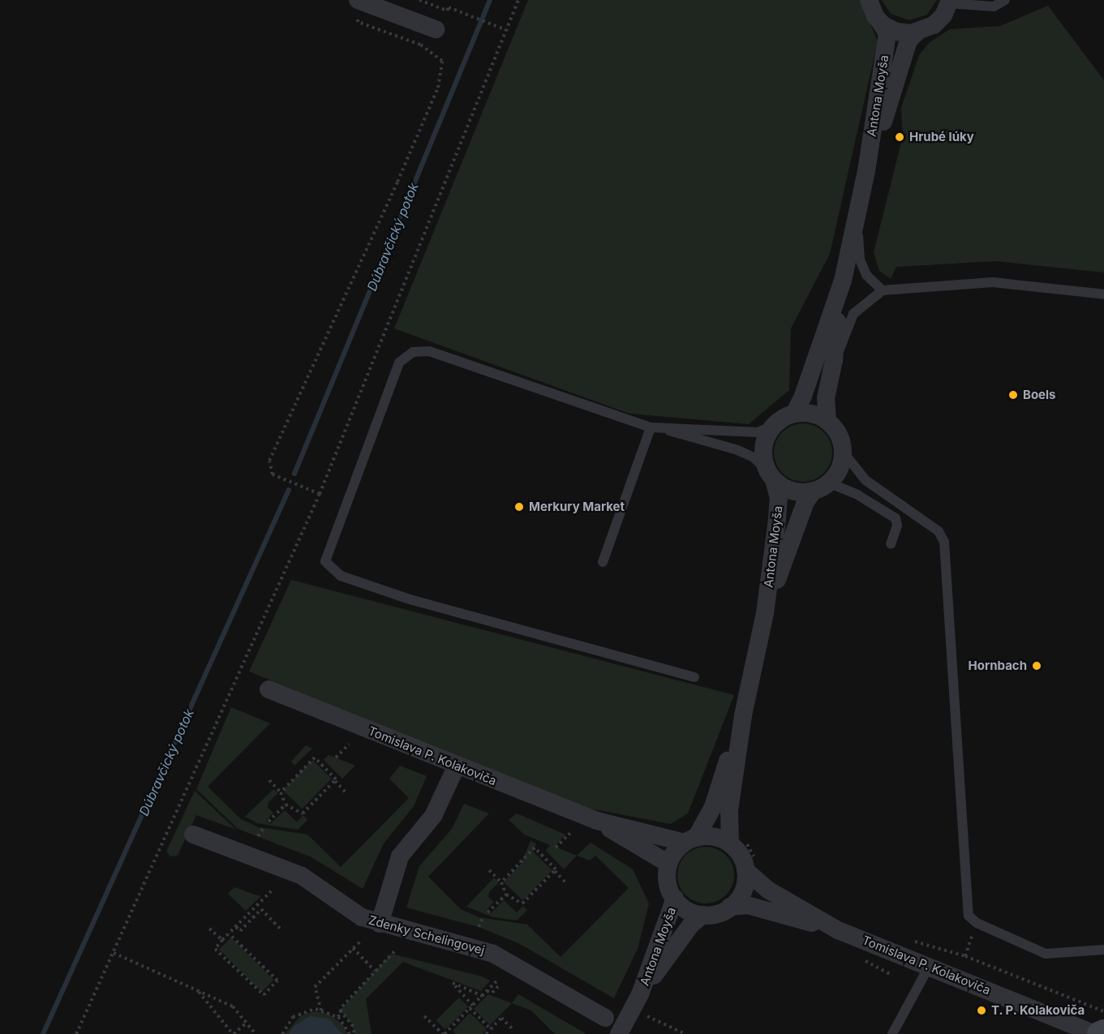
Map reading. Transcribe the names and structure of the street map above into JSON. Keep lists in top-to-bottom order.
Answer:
{
  "streets": {
    "street": ["Antona Moyša", "Tomislava P. Kolakoviča", "Zdenky Schelingovej"]
  },
  "crossings": [
    ["Antona Moyša", "Tomislava P. Kolakoviča"]
  ],
  "water": ["Dúbravčický potok"],
  "places": [
    "Hrubé lúky",
    "Boels",
    "Merkury Market",
    "Hornbach",
    "T. P. Kolakoviča"
  ]
}
